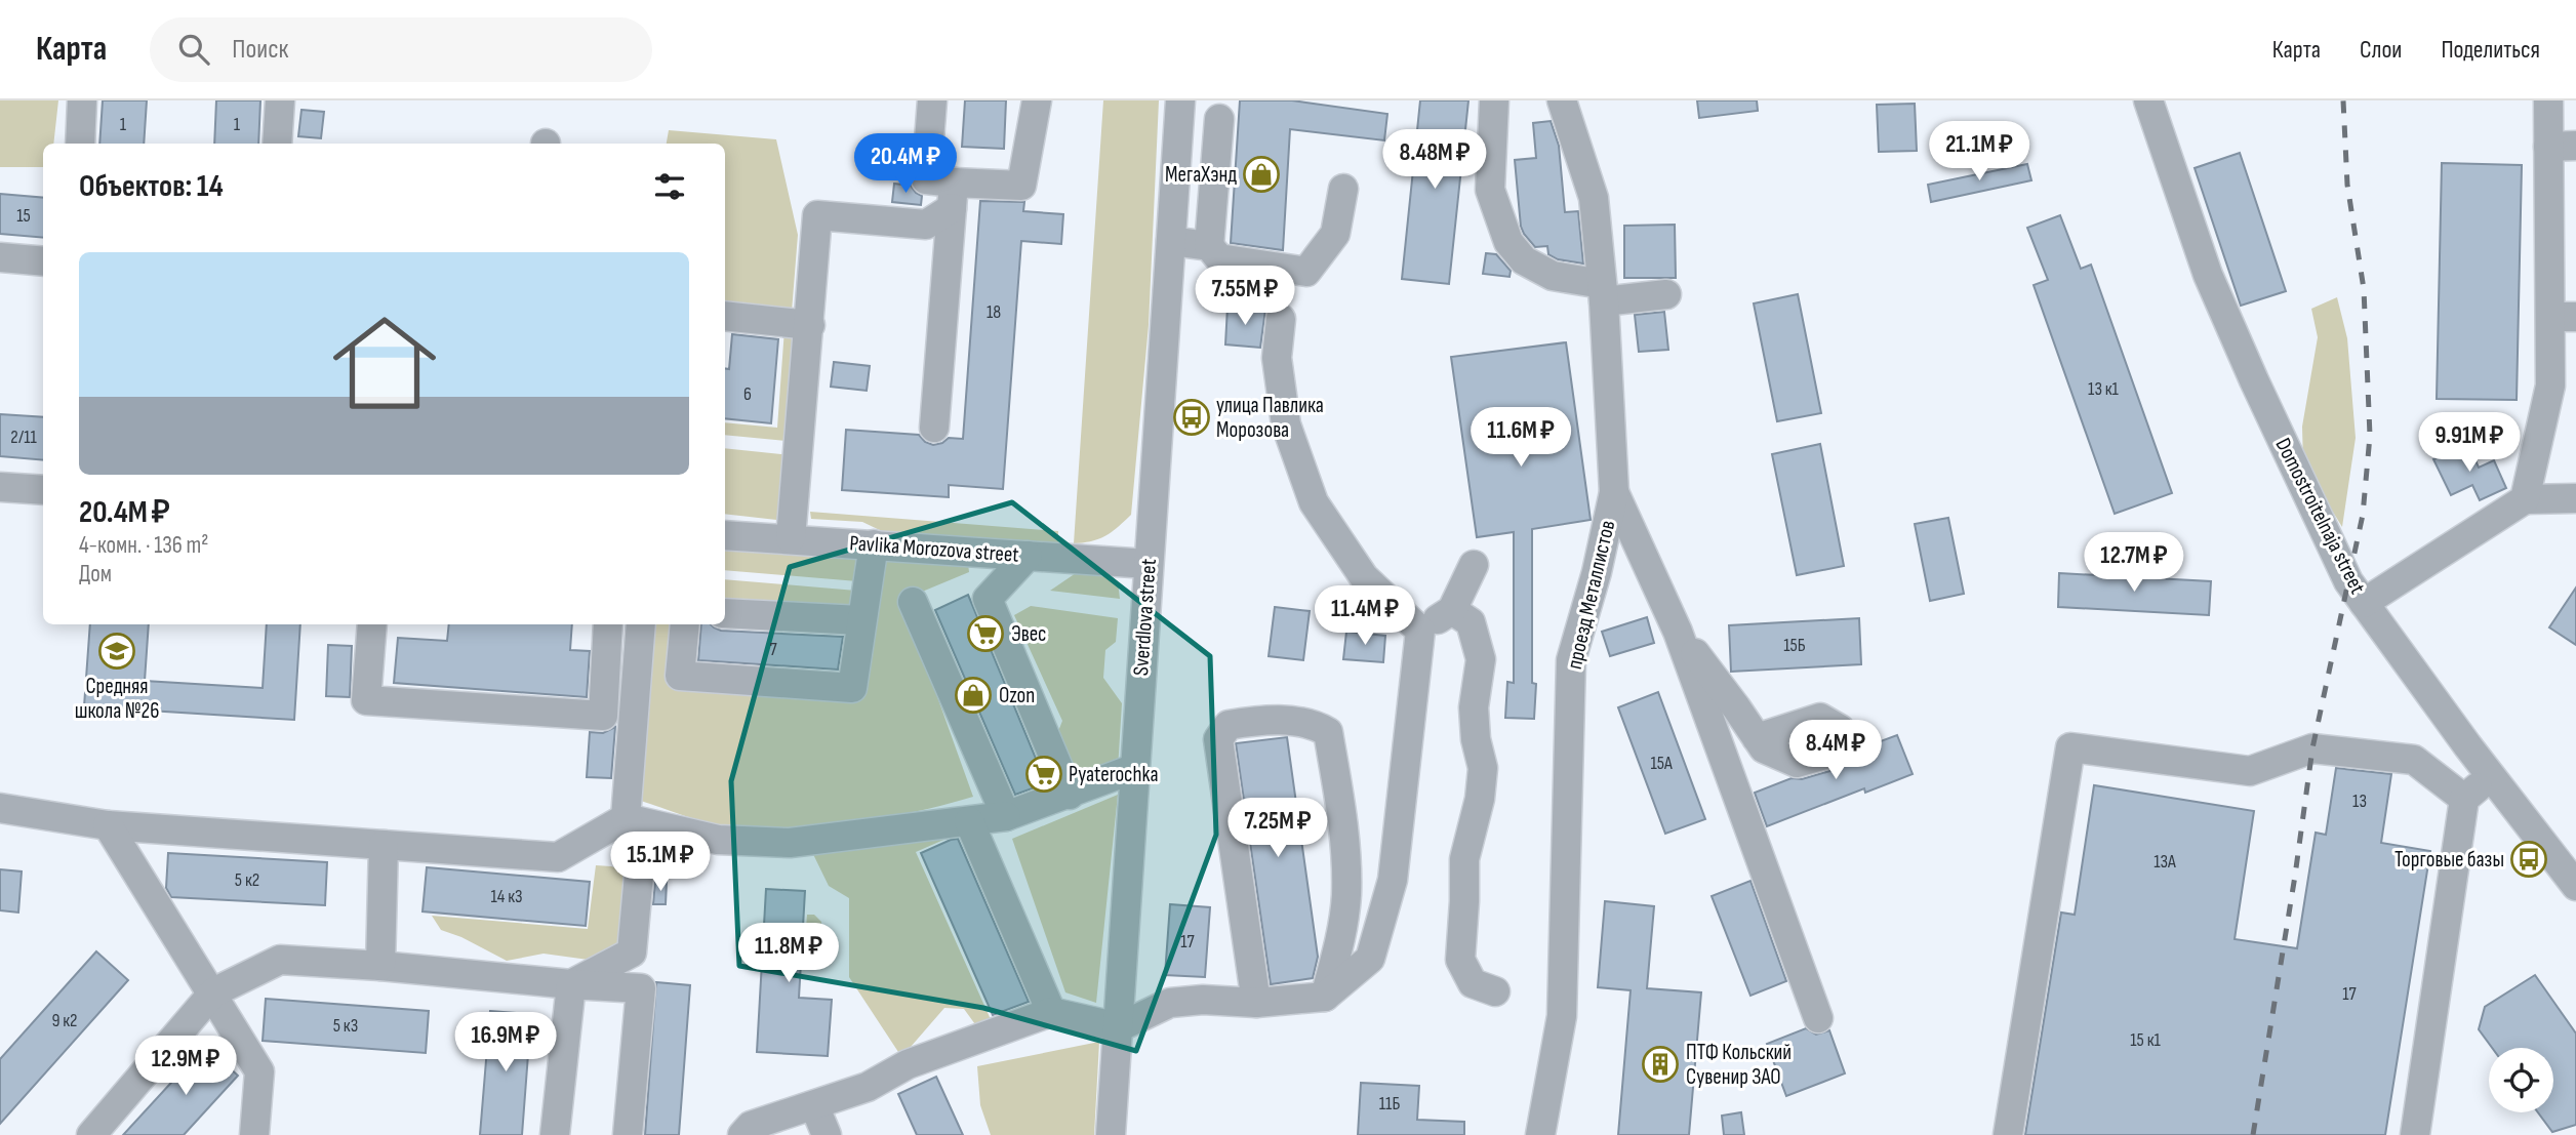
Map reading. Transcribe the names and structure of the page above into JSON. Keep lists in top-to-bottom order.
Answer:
{
  "streets": {
    "street": [
      "Domostroitelnaja street",
      "Pavlika Morozova street",
      "проезд Металлистов",
      "Sverdlova street"
    ]
  },
  "crossings": [
    ["Pavlika Morozova street", "Sverdlova street"]
  ],
  "places": {
    "shop": ["МегаХэнд", "Ozon"],
    "bus stop": ["улица Павлика Морозова", "Торговые базы"],
    "supermarket": ["Эвес", "Pyaterochka"],
    "school or university": ["Средняя школа №26"],
    "building": ["ПТФ Кольский Сувенир ЗАО"]
  },
  "house_numbers": [
    "1",
    "1",
    "15",
    "18",
    "13 к1",
    "6",
    "2/11",
    "15Б",
    "7",
    "15А",
    "13",
    "13А",
    "5 к2",
    "14 к3",
    "17",
    "17",
    "9 к2",
    "5 к3",
    "15 к1",
    "11Б"
  ],
  "page": {
    "header": "Карта",
    "search": "Поиск",
    "nav": ["Карта", "Слои", "Поделиться"],
    "price": [
      "21.1M ₽",
      "8.48M ₽",
      "20.4M ₽",
      "7.55M ₽",
      "11.6M ₽",
      "9.91M ₽",
      "12.7M ₽",
      "11.4M ₽",
      "8.4M ₽",
      "7.25M ₽",
      "15.1M ₽",
      "11.8M ₽",
      "16.9M ₽",
      "12.9M ₽"
    ],
    "heading": "Объектов: 14",
    "list": [
      {
        "name": "20.4M ₽",
        "note": "4-комн. · 136 m² · Дом"
      }
    ]
  }
}
